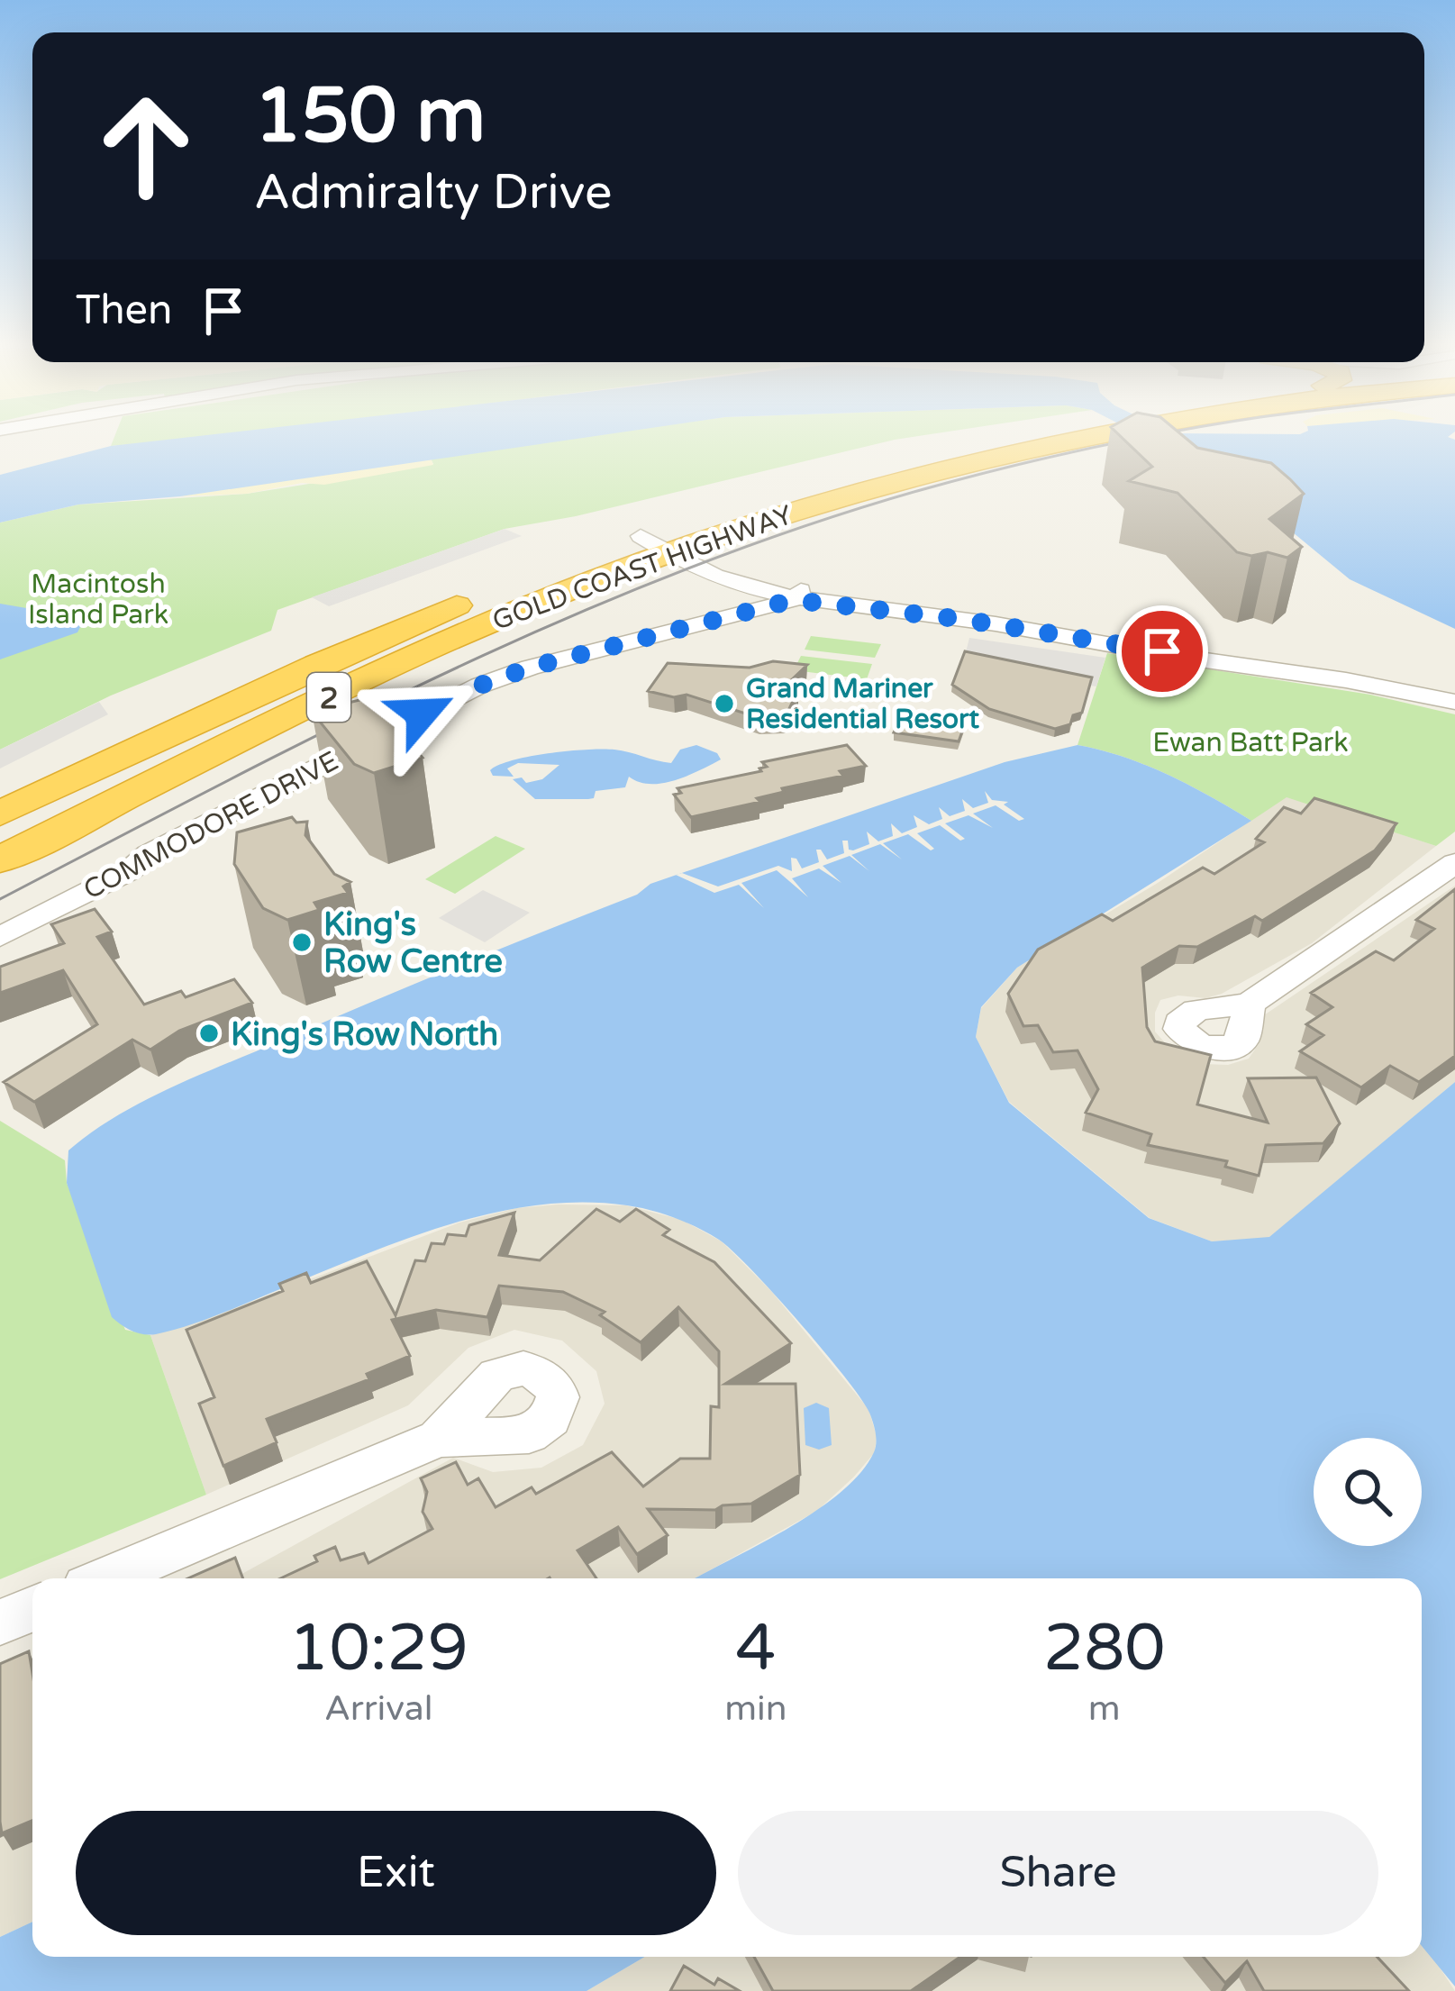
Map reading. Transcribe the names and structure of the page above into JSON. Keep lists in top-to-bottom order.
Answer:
{
  "streets": {
    "highway": ["GOLD COAST HIGHWAY", "2"],
    "street": ["COMMODORE DRIVE"]
  },
  "parks": ["Macintosh Island Park", "Ewan Batt Park"],
  "places": ["Grand Mariner Residential Resort", "King's Row Centre", "King's Row North"],
  "page": {
    "turn": ["150 m", "Admiralty Drive"],
    "then": "Then",
    "eta": [
      "10:29",
      "Arrival",
      "4",
      "min",
      "280",
      "m"
    ],
    "buttons": ["Exit", "Share"]
  }
}
